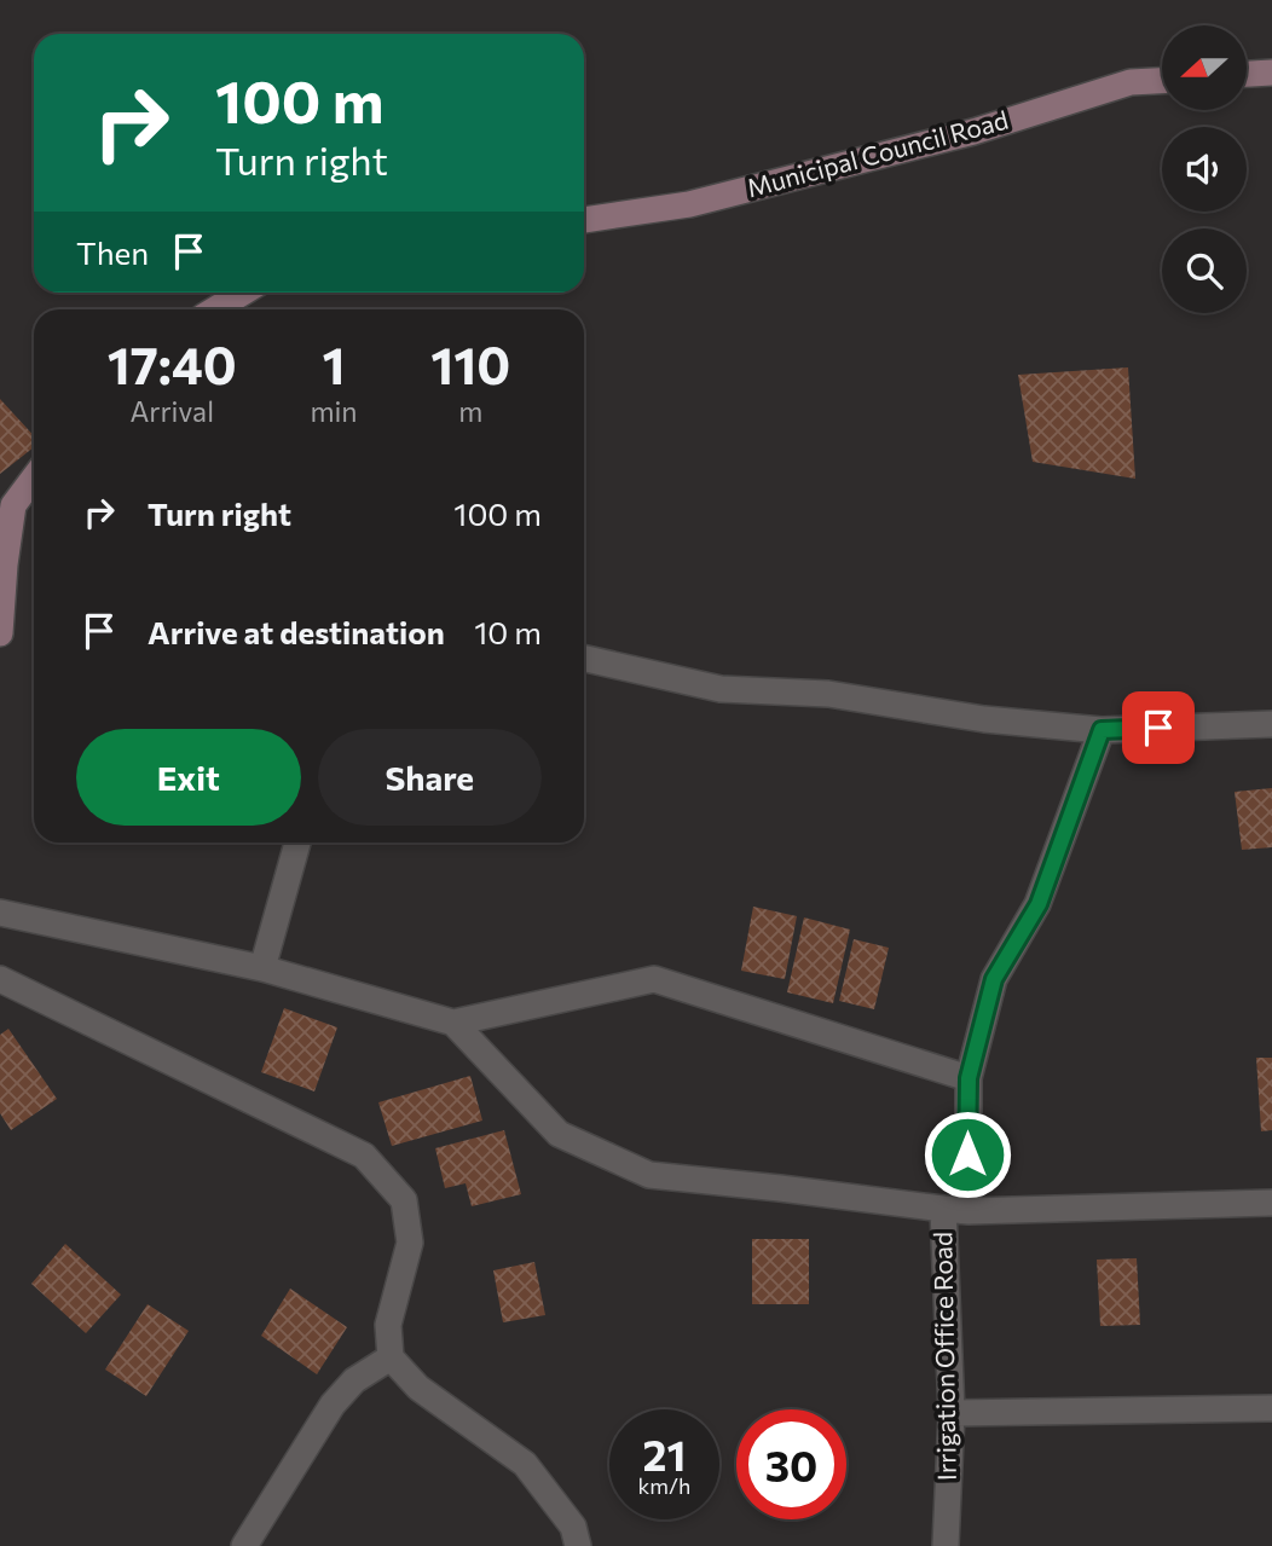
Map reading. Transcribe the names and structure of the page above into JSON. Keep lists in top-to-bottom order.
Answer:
{
  "streets": {
    "street": ["Municipal Council Road", "Irrigation Office Road"]
  },
  "north": "left",
  "page": {
    "turn": ["100 m", "Turn right"],
    "then": "Then",
    "eta": [
      "17:40",
      "Arrival",
      "1",
      "min",
      "110",
      "m"
    ],
    "list": [
      {
        "name": "Turn right",
        "value": "100 m"
      },
      {
        "name": "Arrive at destination",
        "value": "10 m"
      }
    ],
    "buttons": ["Exit", "Share"],
    "speed": "21 km/h",
    "limit": "30"
  }
}
